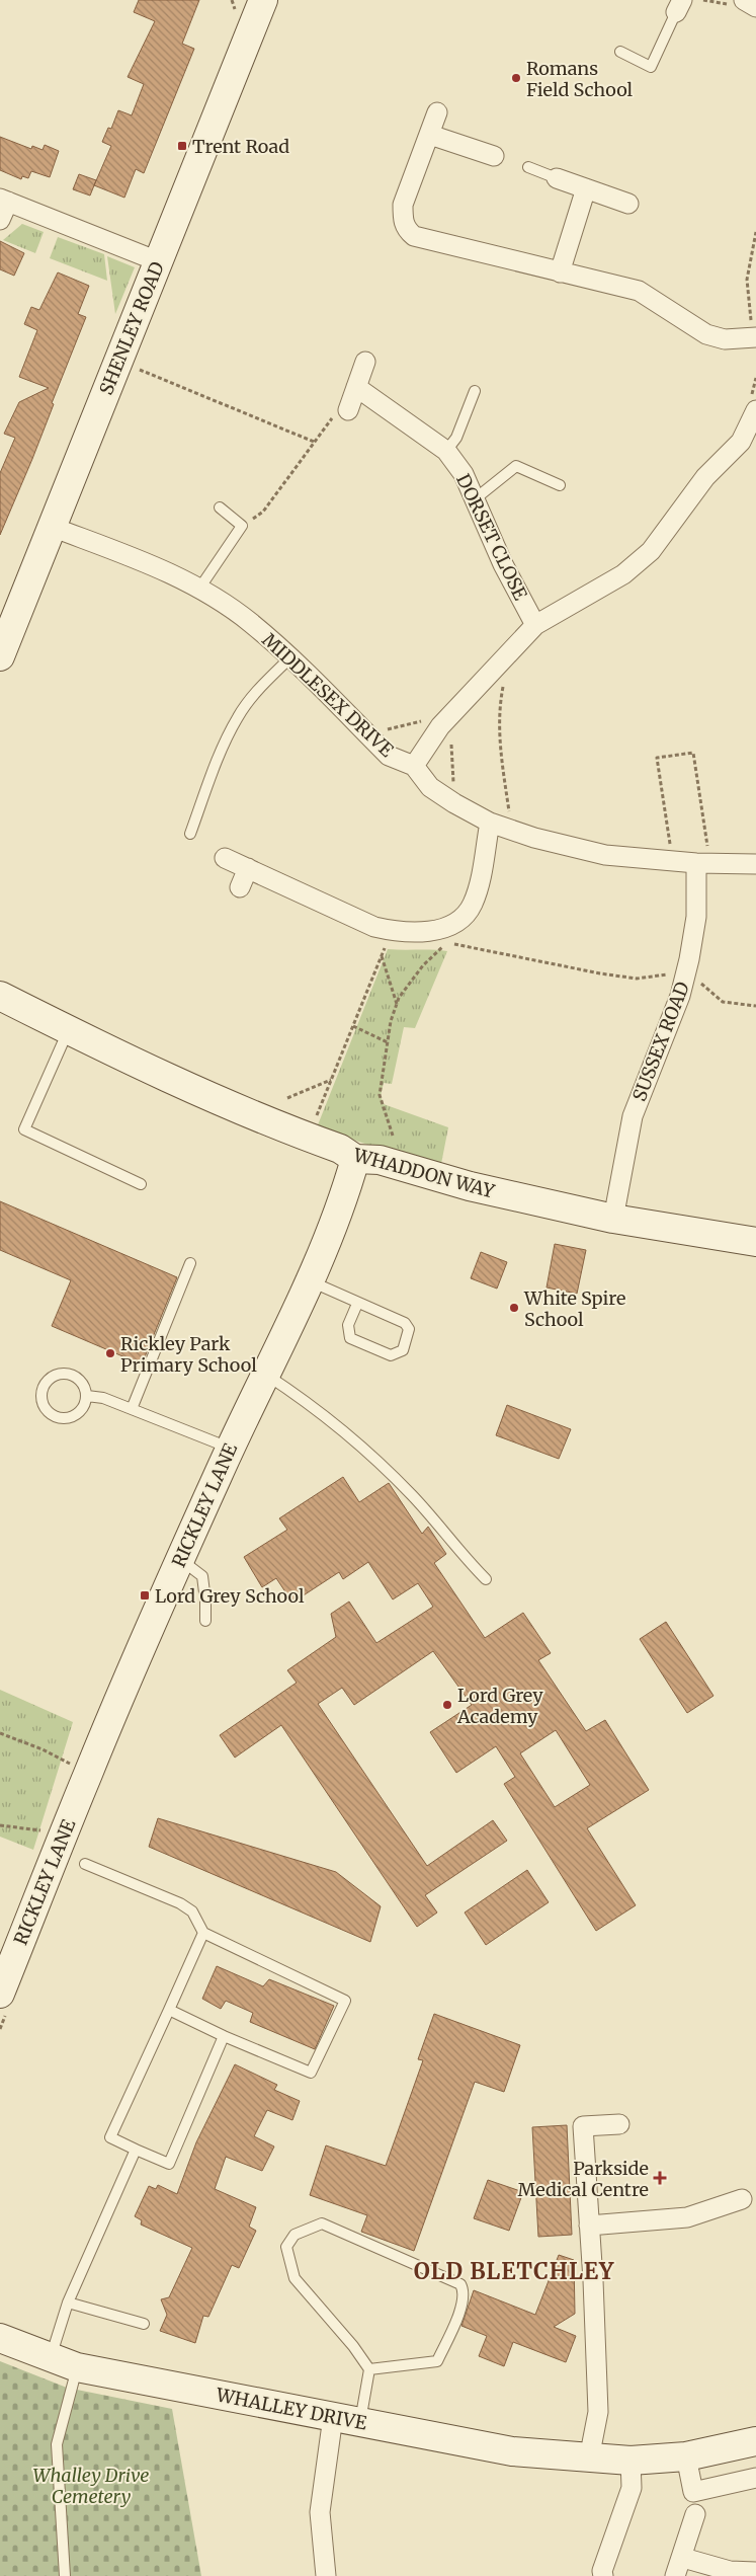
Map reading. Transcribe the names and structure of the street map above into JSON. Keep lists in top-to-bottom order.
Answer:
{
  "streets": {
    "street": [
      "SHENLEY ROAD",
      "DORSET CLOSE",
      "MIDDLESEX DRIVE",
      "SUSSEX ROAD",
      "WHADDON WAY",
      "RICKLEY LANE",
      "WHALLEY DRIVE"
    ]
  },
  "crossings": [
    ["SHENLEY ROAD", "MIDDLESEX DRIVE"],
    ["MIDDLESEX DRIVE", "SUSSEX ROAD"],
    ["SUSSEX ROAD", "WHADDON WAY"],
    ["WHADDON WAY", "RICKLEY LANE"]
  ],
  "districts": ["OLD BLETCHLEY"],
  "parks": ["Whalley Drive Cemetery"],
  "places": {
    "other": [
      "Romans Field School",
      "White Spire School",
      "Rickley Park Primary School",
      "Lord Grey Academy"
    ],
    "transit": ["Trent Road", "Lord Grey School"],
    "health": ["Parkside Medical Centre"]
  }
}
